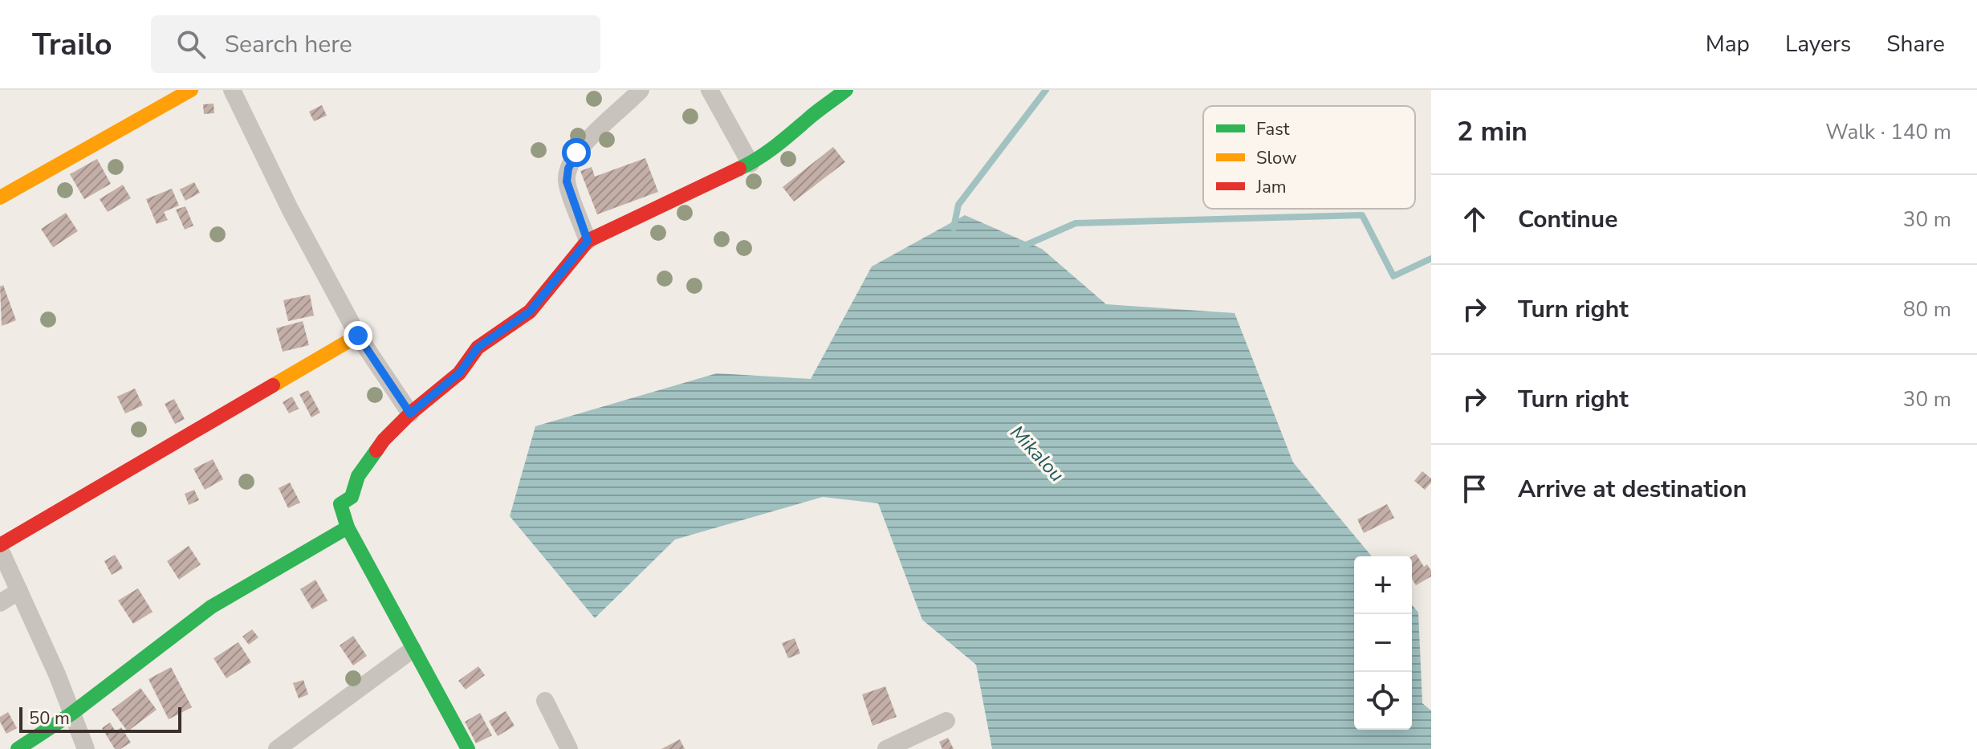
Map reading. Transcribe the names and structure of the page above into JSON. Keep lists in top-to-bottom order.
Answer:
{
  "water": ["Mikalou"],
  "legend": ["Fast", "Slow", "Jam"],
  "scale_bar": "50 m",
  "page": {
    "header": "Trailo",
    "search": "Search here",
    "nav": ["Map", "Layers", "Share"],
    "heading": ["2 min", "Walk · 140 m"],
    "list": [
      ["Continue", "30 m"],
      ["Turn right", "80 m"],
      ["Turn right", "30 m"],
      "Arrive at destination"
    ],
    "map_buttons": ["+", "−"],
    "scale": "50 m"
  }
}
